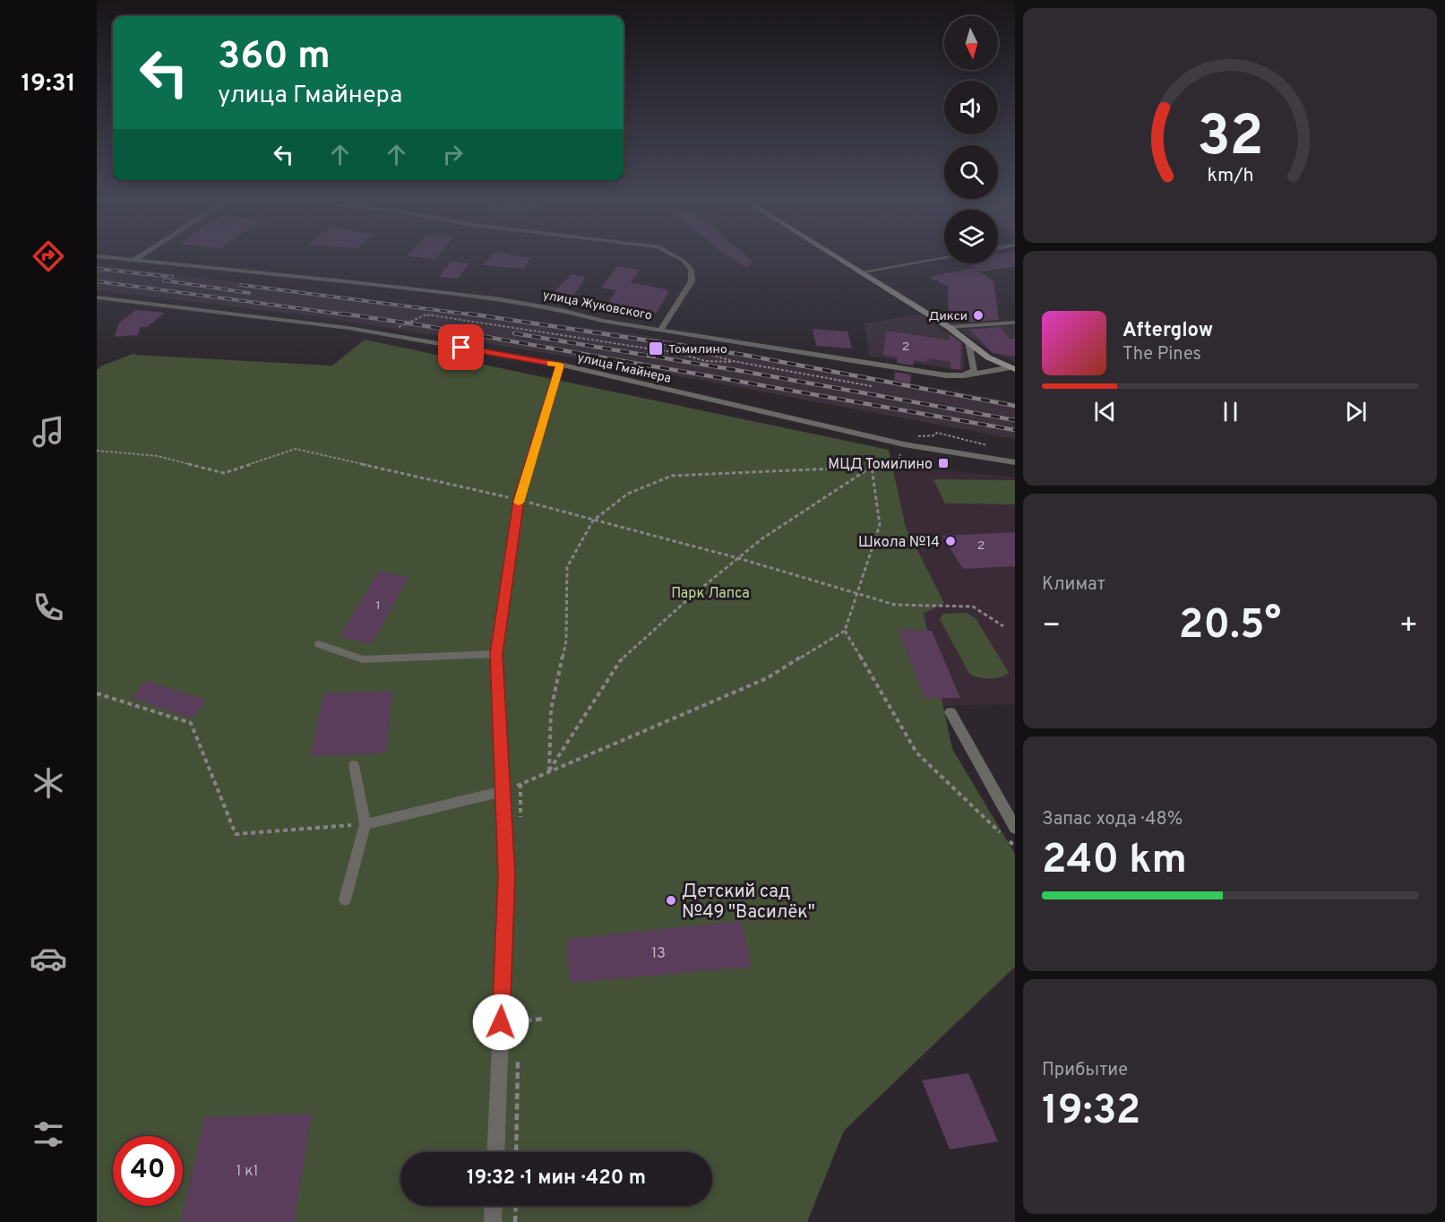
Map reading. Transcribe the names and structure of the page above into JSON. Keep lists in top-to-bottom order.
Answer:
{
  "streets": {
    "street": ["улица Жуковского", "улица Гмайнера"]
  },
  "parks": ["Парк Лапса"],
  "places": {
    "other": ["Дикси", "Школа №14", "Детский сад №49 \"Василёк\""],
    "transit": ["Томилино", "МЦД Томилино"]
  },
  "house_numbers": [
    "2",
    "2",
    "1",
    "13",
    "1 к1"
  ],
  "north": "bottom",
  "page": {
    "tabs": "19:31",
    "turn": ["360 m", "улица Гмайнера"],
    "song": ["Afterglow", "The Pines"],
    "tile": [
      "Климат",
      ["Запас хода · 48%", "240 km"],
      ["Прибытие", "19:32"]
    ],
    "heat": ["−", "20.5°", "+"],
    "limit": "40",
    "trip": "19:32 · 1 мин · 420 m",
    "gauge": ["32", "km/h"]
  }
}
